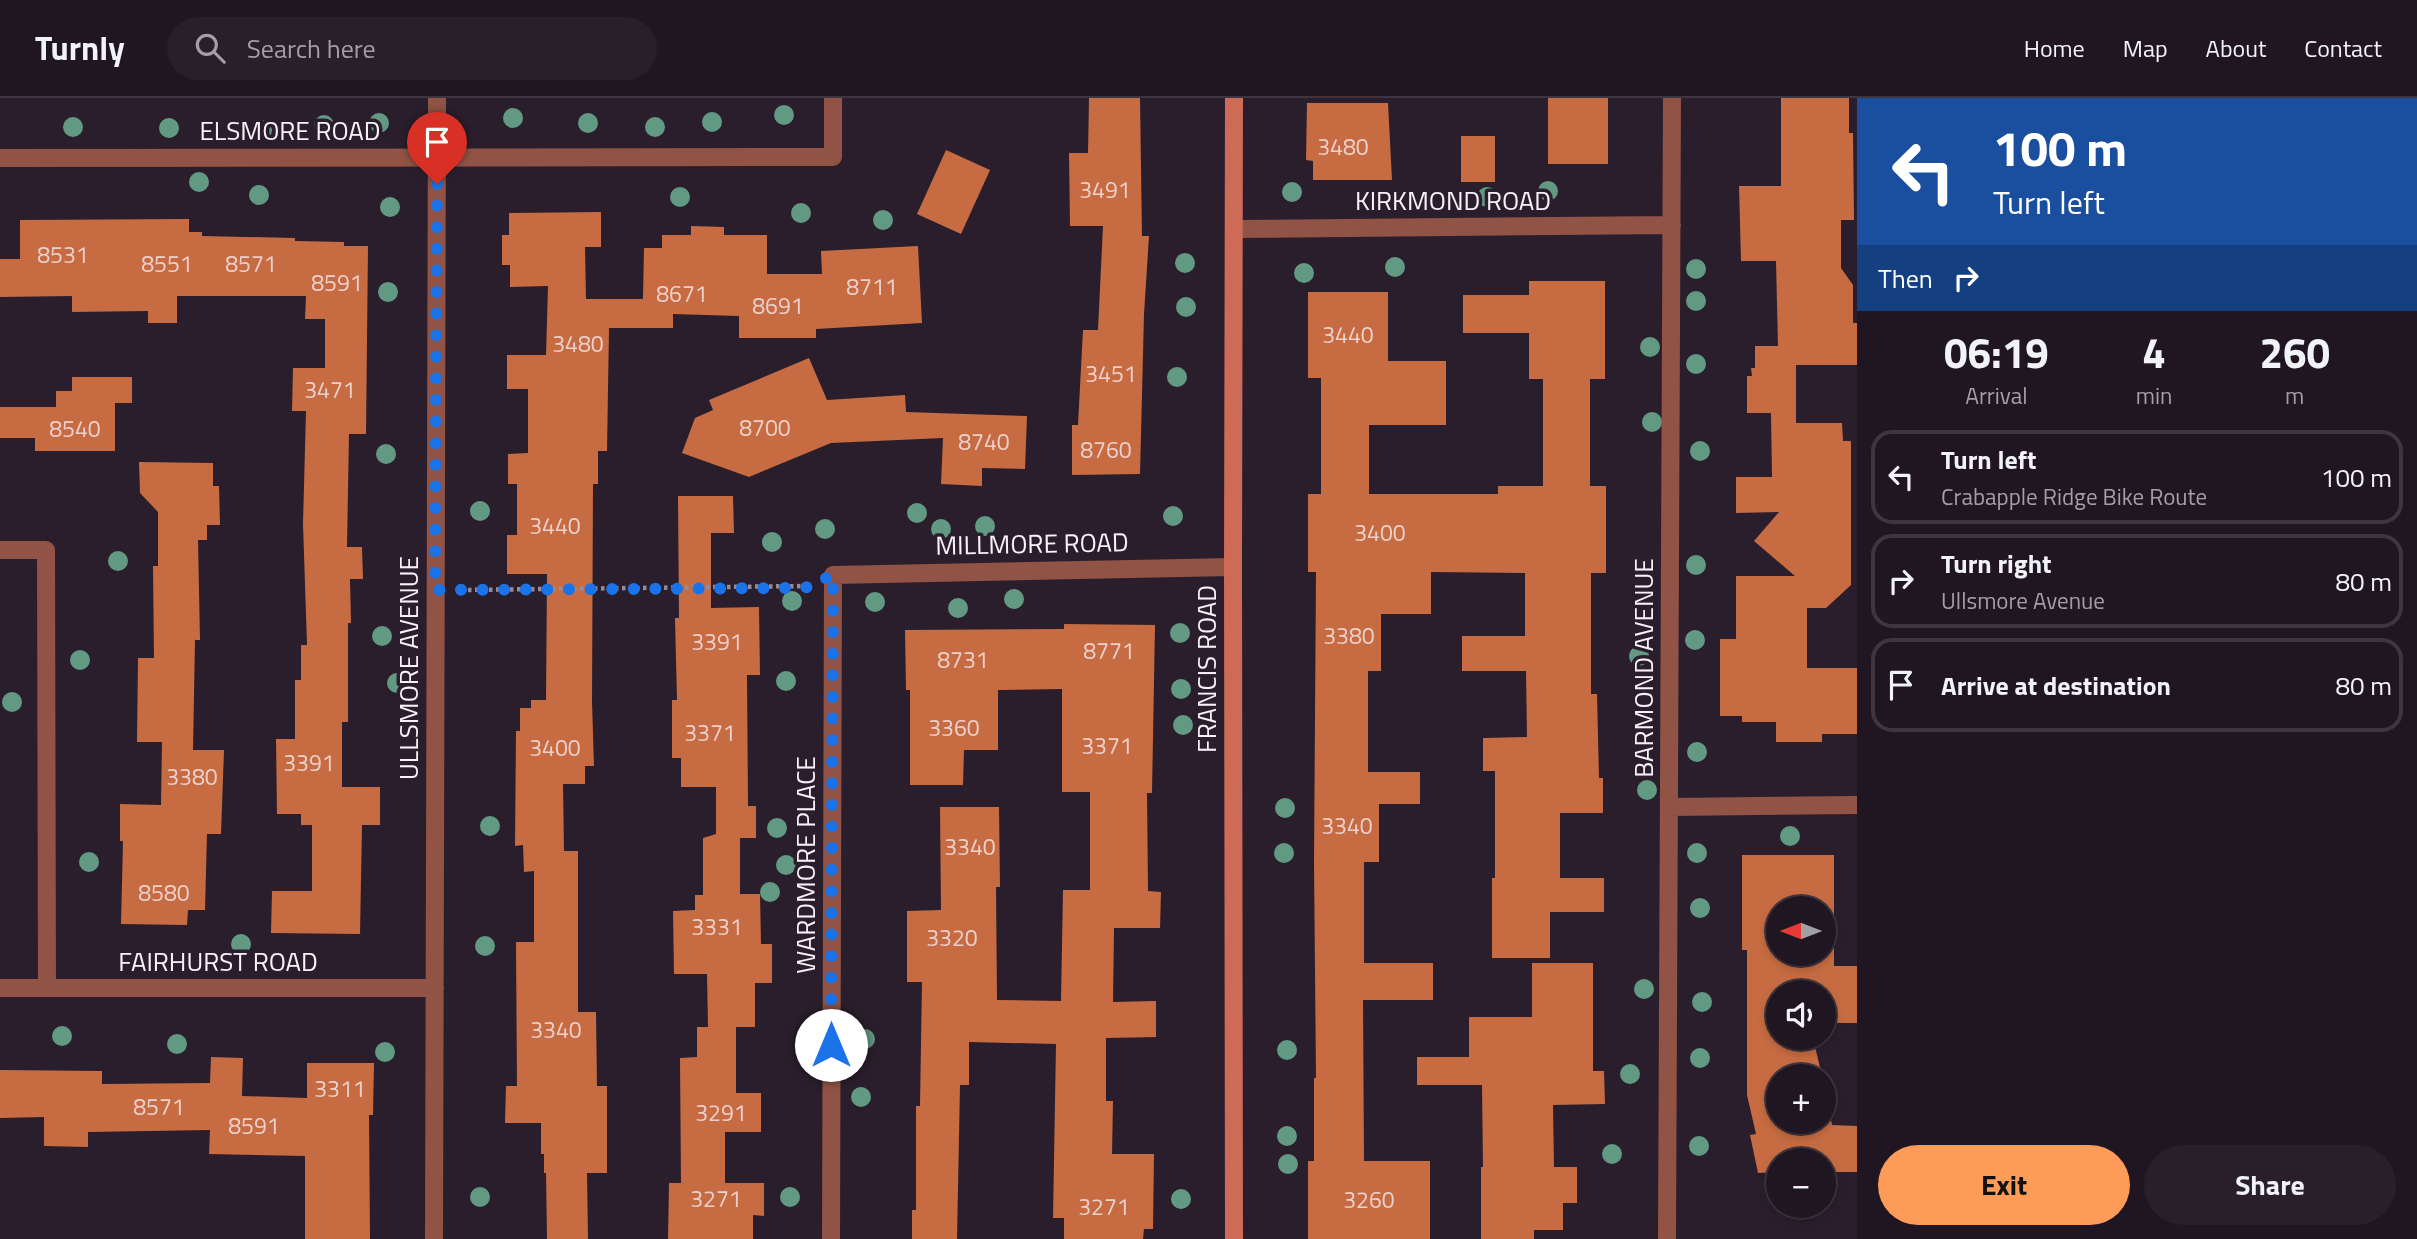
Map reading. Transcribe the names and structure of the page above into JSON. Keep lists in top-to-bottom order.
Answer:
{
  "streets": {
    "street": [
      "ELSMORE ROAD",
      "KIRKMOND ROAD",
      "MILLMORE ROAD",
      "ULLSMORE AVENUE",
      "BARMOND AVENUE",
      "FRANCIS ROAD",
      "WARDMORE PLACE",
      "FAIRHURST ROAD"
    ]
  },
  "crossings": [
    ["ELSMORE ROAD", "ULLSMORE AVENUE"],
    ["KIRKMOND ROAD", "BARMOND AVENUE"],
    ["KIRKMOND ROAD", "FRANCIS ROAD"],
    ["MILLMORE ROAD", "FRANCIS ROAD"],
    ["MILLMORE ROAD", "WARDMORE PLACE"],
    ["ULLSMORE AVENUE", "FAIRHURST ROAD"]
  ],
  "house_numbers": [
    "3480",
    "3491",
    "8531",
    "8551",
    "8571",
    "8591",
    "8711",
    "8671",
    "8691",
    "3440",
    "3480",
    "3451",
    "3471",
    "8700",
    "8540",
    "8740",
    "8760",
    "3440",
    "3400",
    "3380",
    "3391",
    "8771",
    "8731",
    "3360",
    "3371",
    "3371",
    "3400",
    "3391",
    "3380",
    "3340",
    "3340",
    "8580",
    "3331",
    "3320",
    "3340",
    "3311",
    "8571",
    "3291",
    "8591",
    "3271",
    "3260",
    "3271"
  ],
  "north": "left",
  "page": {
    "header": "Turnly",
    "search": "Search here",
    "nav": [
      "Home",
      "Map",
      "About",
      "Contact"
    ],
    "turn": ["100 m", "Turn left"],
    "then": "Then",
    "eta": [
      "06:19",
      "Arrival",
      "4",
      "min",
      "260",
      "m"
    ],
    "list": [
      {
        "name": "Turn left",
        "note": "Crabapple Ridge Bike Route",
        "value": "100 m"
      },
      {
        "name": "Turn right",
        "note": "Ullsmore Avenue",
        "value": "80 m"
      },
      {
        "name": "Arrive at destination",
        "value": "80 m"
      }
    ],
    "map_buttons": ["+", "−"],
    "buttons": ["Exit", "Share"]
  }
}
